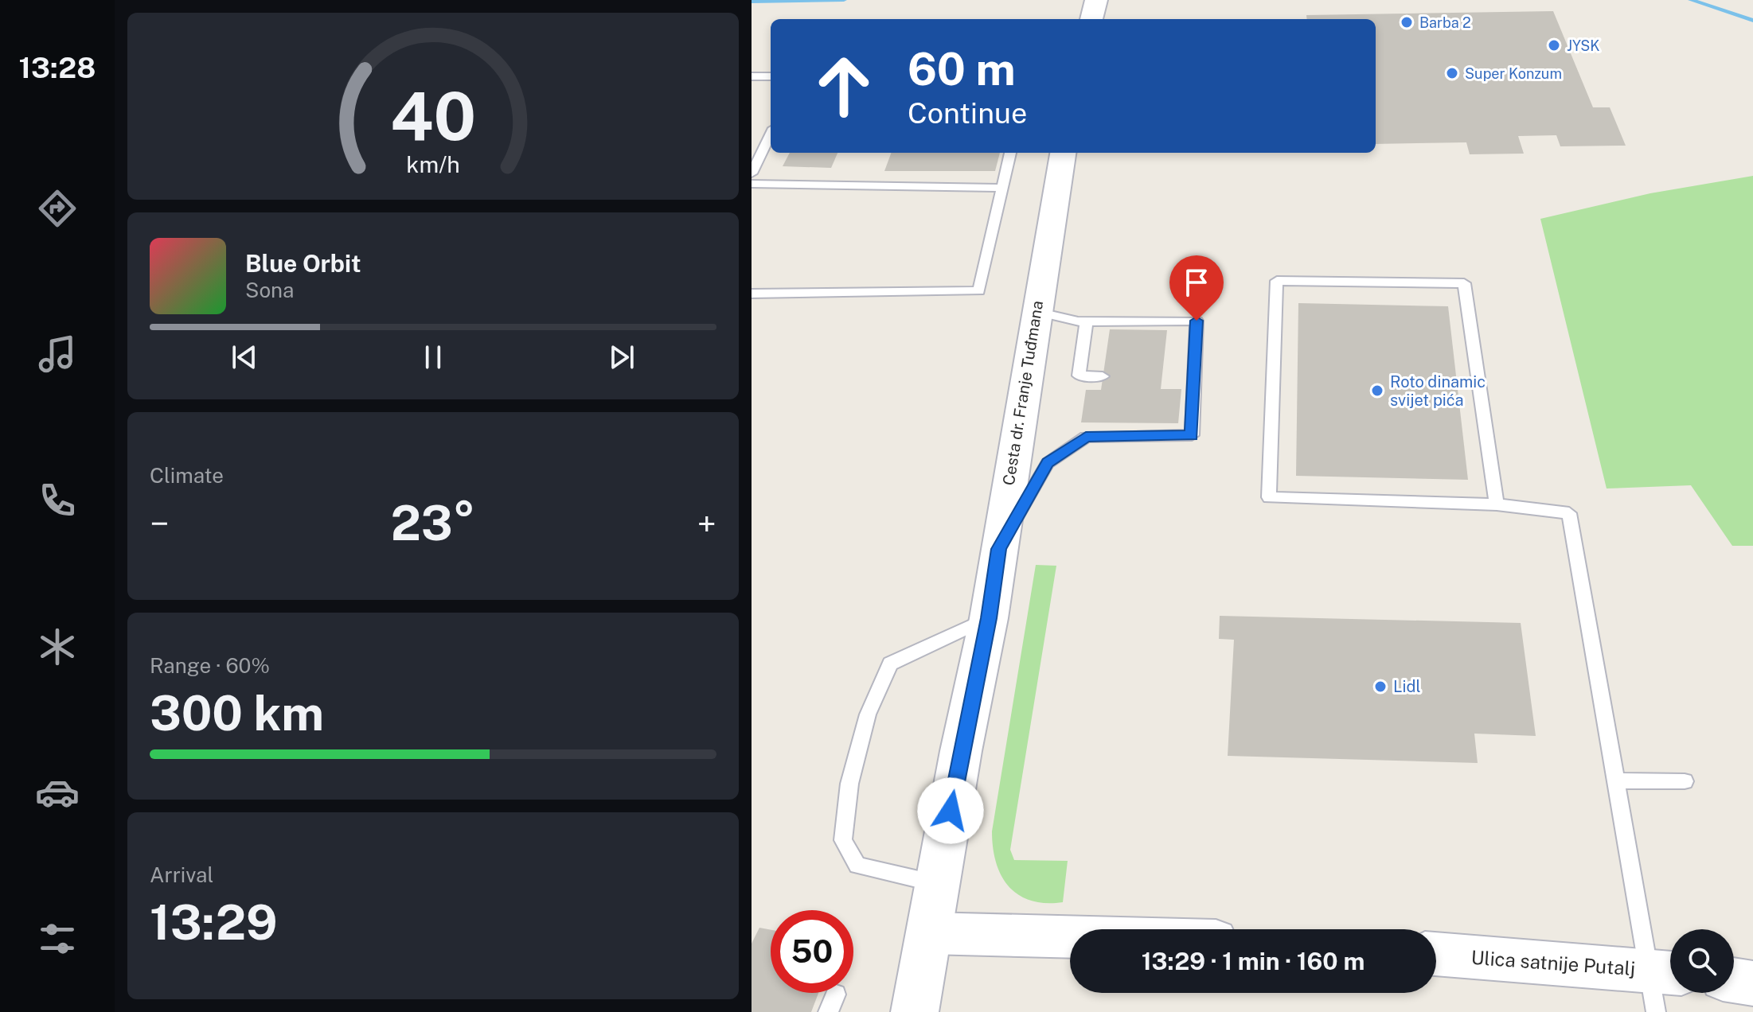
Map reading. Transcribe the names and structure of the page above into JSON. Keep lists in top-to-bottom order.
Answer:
{
  "streets": {
    "main road": ["Cesta dr. Franje Tuđmana"],
    "street": ["Ulica satnije Putalj"]
  },
  "places": [
    "Barba 2",
    "JYSK",
    "Super Konzum",
    "Roto dinamic svijet pića",
    "Lidl"
  ],
  "page": {
    "tabs": "13:28",
    "turn": ["60 m", "Continue"],
    "song": ["Blue Orbit", "Sona"],
    "tile": [
      "Climate",
      ["Range · 60%", "300 km"],
      ["Arrival", "13:29"]
    ],
    "heat": ["−", "23°", "+"],
    "limit": "50",
    "trip": "13:29 · 1 min · 160 m",
    "gauge": ["40", "km/h"]
  }
}
